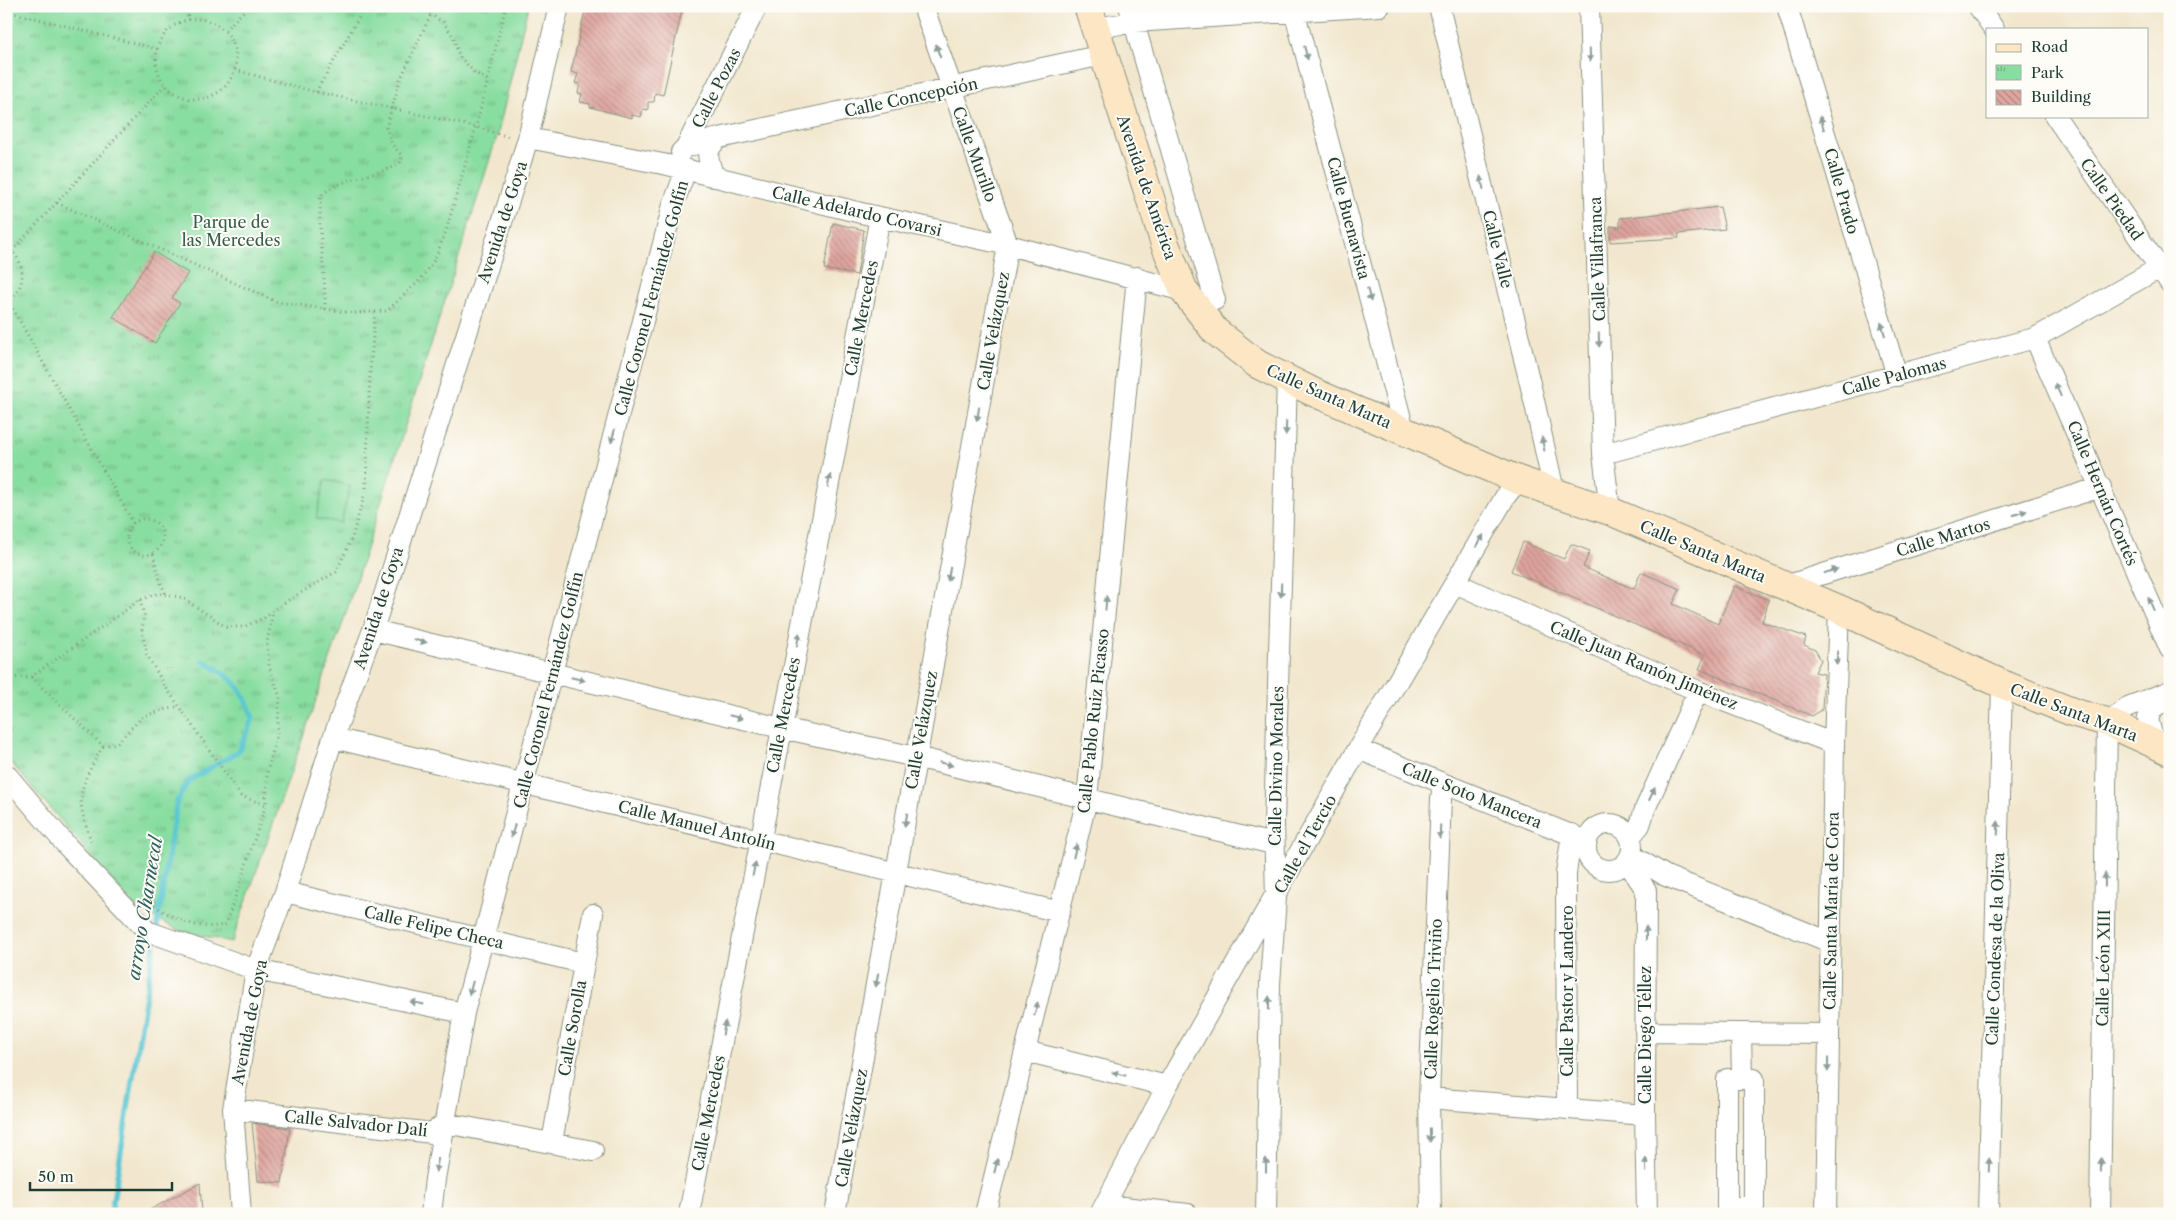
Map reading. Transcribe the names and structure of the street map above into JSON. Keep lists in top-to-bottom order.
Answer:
{
  "streets": {
    "street": [
      "Calle Pozas",
      "Calle Concepción",
      "Calle Murillo",
      "Avenida de América",
      "Calle Prado",
      "Calle Piedad",
      "Calle Adelardo Covarsi",
      "Calle Buenavista",
      "Avenida de Goya",
      "Calle Valle",
      "Calle Villafranca",
      "Calle Coronel Fernández Golfín",
      "Calle Mercedes",
      "Calle Velázquez",
      "Calle Palomas",
      "Calle Santa Marta",
      "Calle Hernán Cortés",
      "Calle Martos",
      "Calle Juan Ramón Jiménez",
      "Calle Pablo Ruiz Picasso",
      "Calle Divino Morales",
      "Calle Soto Mancera",
      "Calle Manuel Antolín",
      "Calle el Tercio",
      "Calle Santa María de Cora",
      "Calle Felipe Checa",
      "Calle Condesa de la Oliva",
      "Calle León XIII",
      "Calle Pastor y Landero",
      "Calle Rogelio Triviño",
      "Calle Sorolla",
      "Calle Diego Téllez",
      "Calle Salvador Dalí"
    ]
  },
  "crossings": [
    ["Calle Pozas", "Calle Concepción"],
    ["Calle Pozas", "Calle Adelardo Covarsi"],
    ["Calle Pozas", "Calle Coronel Fernández Golfín"],
    ["Calle Concepción", "Calle Murillo"],
    ["Calle Concepción", "Avenida de América"],
    ["Calle Murillo", "Calle Adelardo Covarsi"],
    ["Calle Murillo", "Calle Velázquez"],
    ["Avenida de América", "Calle Adelardo Covarsi"],
    ["Avenida de América", "Calle Santa Marta"],
    ["Calle Prado", "Calle Palomas"],
    ["Calle Piedad", "Calle Palomas"],
    ["Calle Adelardo Covarsi", "Avenida de Goya"],
    ["Calle Adelardo Covarsi", "Calle Coronel Fernández Golfín"],
    ["Calle Adelardo Covarsi", "Calle Mercedes"],
    ["Calle Adelardo Covarsi", "Calle Velázquez"],
    ["Calle Adelardo Covarsi", "Calle Pablo Ruiz Picasso"],
    ["Calle Buenavista", "Calle Santa Marta"],
    ["Avenida de Goya", "Calle Manuel Antolín"],
    ["Avenida de Goya", "Calle Felipe Checa"],
    ["Avenida de Goya", "Calle Salvador Dalí"],
    ["Calle Valle", "Calle Santa Marta"],
    ["Calle Villafranca", "Calle Palomas"],
    ["Calle Villafranca", "Calle Santa Marta"],
    ["Calle Coronel Fernández Golfín", "Calle Manuel Antolín"],
    ["Calle Coronel Fernández Golfín", "Calle Felipe Checa"],
    ["Calle Coronel Fernández Golfín", "Calle Salvador Dalí"],
    ["Calle Mercedes", "Calle Manuel Antolín"],
    ["Calle Velázquez", "Calle Manuel Antolín"],
    ["Calle Palomas", "Calle Hernán Cortés"],
    ["Calle Santa Marta", "Calle Martos"],
    ["Calle Santa Marta", "Calle Divino Morales"],
    ["Calle Santa Marta", "Calle el Tercio"],
    ["Calle Santa Marta", "Calle Santa María de Cora"],
    ["Calle Santa Marta", "Calle Condesa de la Oliva"],
    ["Calle Santa Marta", "Calle León XIII"],
    ["Calle Hernán Cortés", "Calle Martos"],
    ["Calle Juan Ramón Jiménez", "Calle el Tercio"],
    ["Calle Juan Ramón Jiménez", "Calle Santa María de Cora"],
    ["Calle Pablo Ruiz Picasso", "Calle Manuel Antolín"],
    ["Calle Divino Morales", "Calle el Tercio"],
    ["Calle Soto Mancera", "Calle el Tercio"],
    ["Calle Soto Mancera", "Calle Pastor y Landero"],
    ["Calle Soto Mancera", "Calle Rogelio Triviño"],
    ["Calle Soto Mancera", "Calle Diego Téllez"],
    ["Calle Felipe Checa", "Calle Sorolla"],
    ["Calle Pastor y Landero", "Calle Diego Téllez"],
    ["Calle Sorolla", "Calle Salvador Dalí"]
  ],
  "one_way": [
    "Calle Prado",
    "Calle Buenavista",
    "Calle Valle",
    "Calle Villafranca",
    "Calle Coronel Fernández Golfín",
    "Calle Mercedes",
    "Calle Velázquez",
    "Calle Hernán Cortés",
    "Calle Martos",
    "Calle Pablo Ruiz Picasso",
    "Calle Condesa de la Oliva",
    "Calle León XIII",
    "Calle Rogelio Triviño",
    "Calle Diego Téllez"
  ],
  "water": ["arroyo Charnecal"],
  "parks": ["Parque de las Mercedes"],
  "legend": ["Road", "Park", "Building"],
  "scale_bar": "50 m"
}
